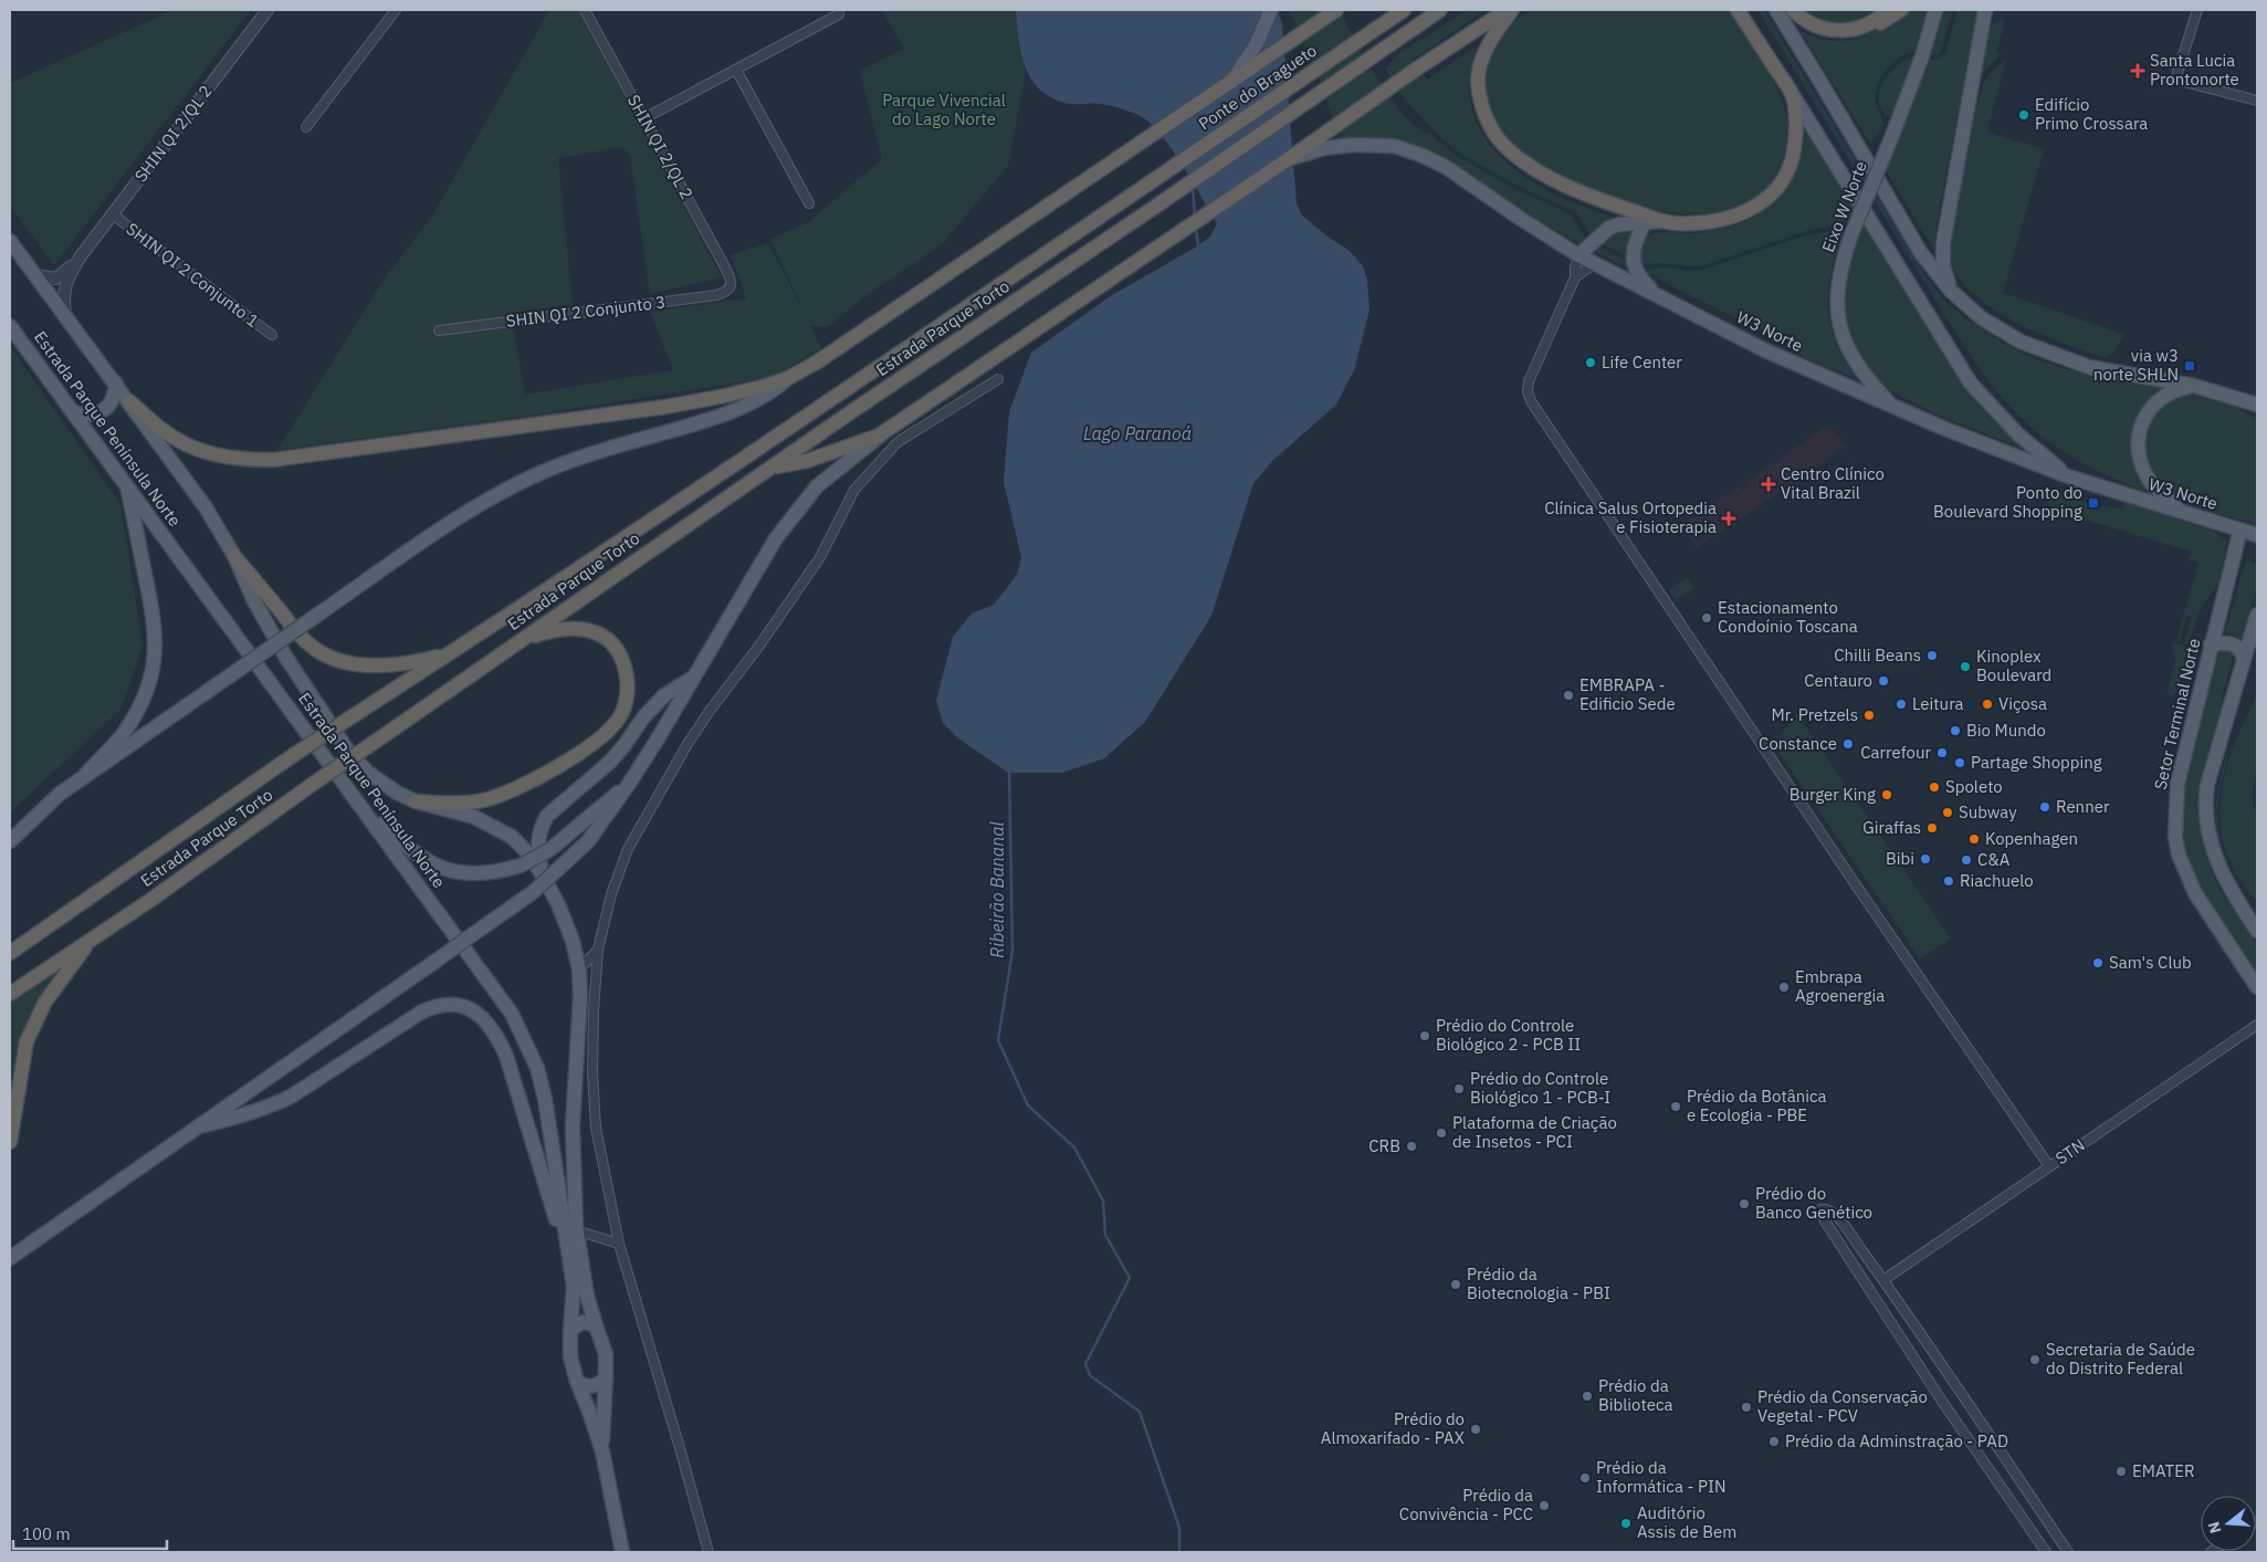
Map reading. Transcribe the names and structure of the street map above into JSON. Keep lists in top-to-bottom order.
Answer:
{
  "streets": {
    "highway": ["Ponte do Bragueto", "Estrada Parque Torto"],
    "main road": [
      "Eixo W Norte",
      "W3 Norte",
      "Estrada Parque Península Norte",
      "Setor Terminal Norte"
    ],
    "street": [
      "SHIN QI 2/QL 2",
      "SHIN QI 2 Conjunto 1",
      "SHIN QI 2 Conjunto 3",
      "STN"
    ]
  },
  "crossings": [
    ["Ponte do Bragueto", "Estrada Parque Torto"],
    ["SHIN QI 2/QL 2", "SHIN QI 2 Conjunto 1"],
    ["SHIN QI 2/QL 2", "SHIN QI 2 Conjunto 3"],
    ["SHIN QI 2/QL 2", "Estrada Parque Península Norte"],
    ["Eixo W Norte", "W3 Norte"],
    ["W3 Norte", "Setor Terminal Norte"]
  ],
  "water": ["Lago Paranoá", "Ribeirão Bananal"],
  "parks": ["Parque Vivencial do Lago Norte"],
  "places": {
    "health": ["Santa Lucia Prontonorte", "Centro Clínico Vital Brazil", "Clínica Salus Ortopedia e Fisioterapia"],
    "other": [
      "Edifício Primo Crossara",
      "Life Center",
      "Estacionamento Condoínio Toscana",
      "Chilli Beans",
      "Kinoplex Boulevard",
      "Centauro",
      "EMBRAPA - Edificio Sede",
      "Leitura",
      "Viçosa",
      "Mr. Pretzels",
      "Bio Mundo",
      "Constance",
      "Carrefour",
      "Partage Shopping",
      "Spoleto",
      "Burger King",
      "Renner",
      "Subway",
      "Giraffas",
      "Kopenhagen",
      "Bibi",
      "C&A",
      "Riachuelo",
      "Sam's Club",
      "Embrapa Agroenergia",
      "Prédio do Controle Biológico 2 - PCB II",
      "Prédio do Controle Biológico 1 - PCB-I",
      "Prédio da Botânica e Ecologia - PBE",
      "Plataforma de Criação de Insetos - PCI",
      "CRB",
      "Prédio do Banco Genético",
      "Prédio da Biotecnologia - PBI",
      "Secretaria de Saúde do Distrito Federal",
      "Prédio da Biblioteca",
      "Prédio da Conservação Vegetal - PCV",
      "Prédio do Almoxarifado - PAX",
      "Prédio da Adminstração - PAD",
      "EMATER",
      "Prédio da Informática - PIN",
      "Prédio da Convivência - PCC",
      "Auditório Assis de Bem"
    ],
    "transit": ["via w3 norte SHLN", "Ponto do Boulevard Shopping"]
  },
  "scale_bar": "100 m",
  "north": "left"
}
